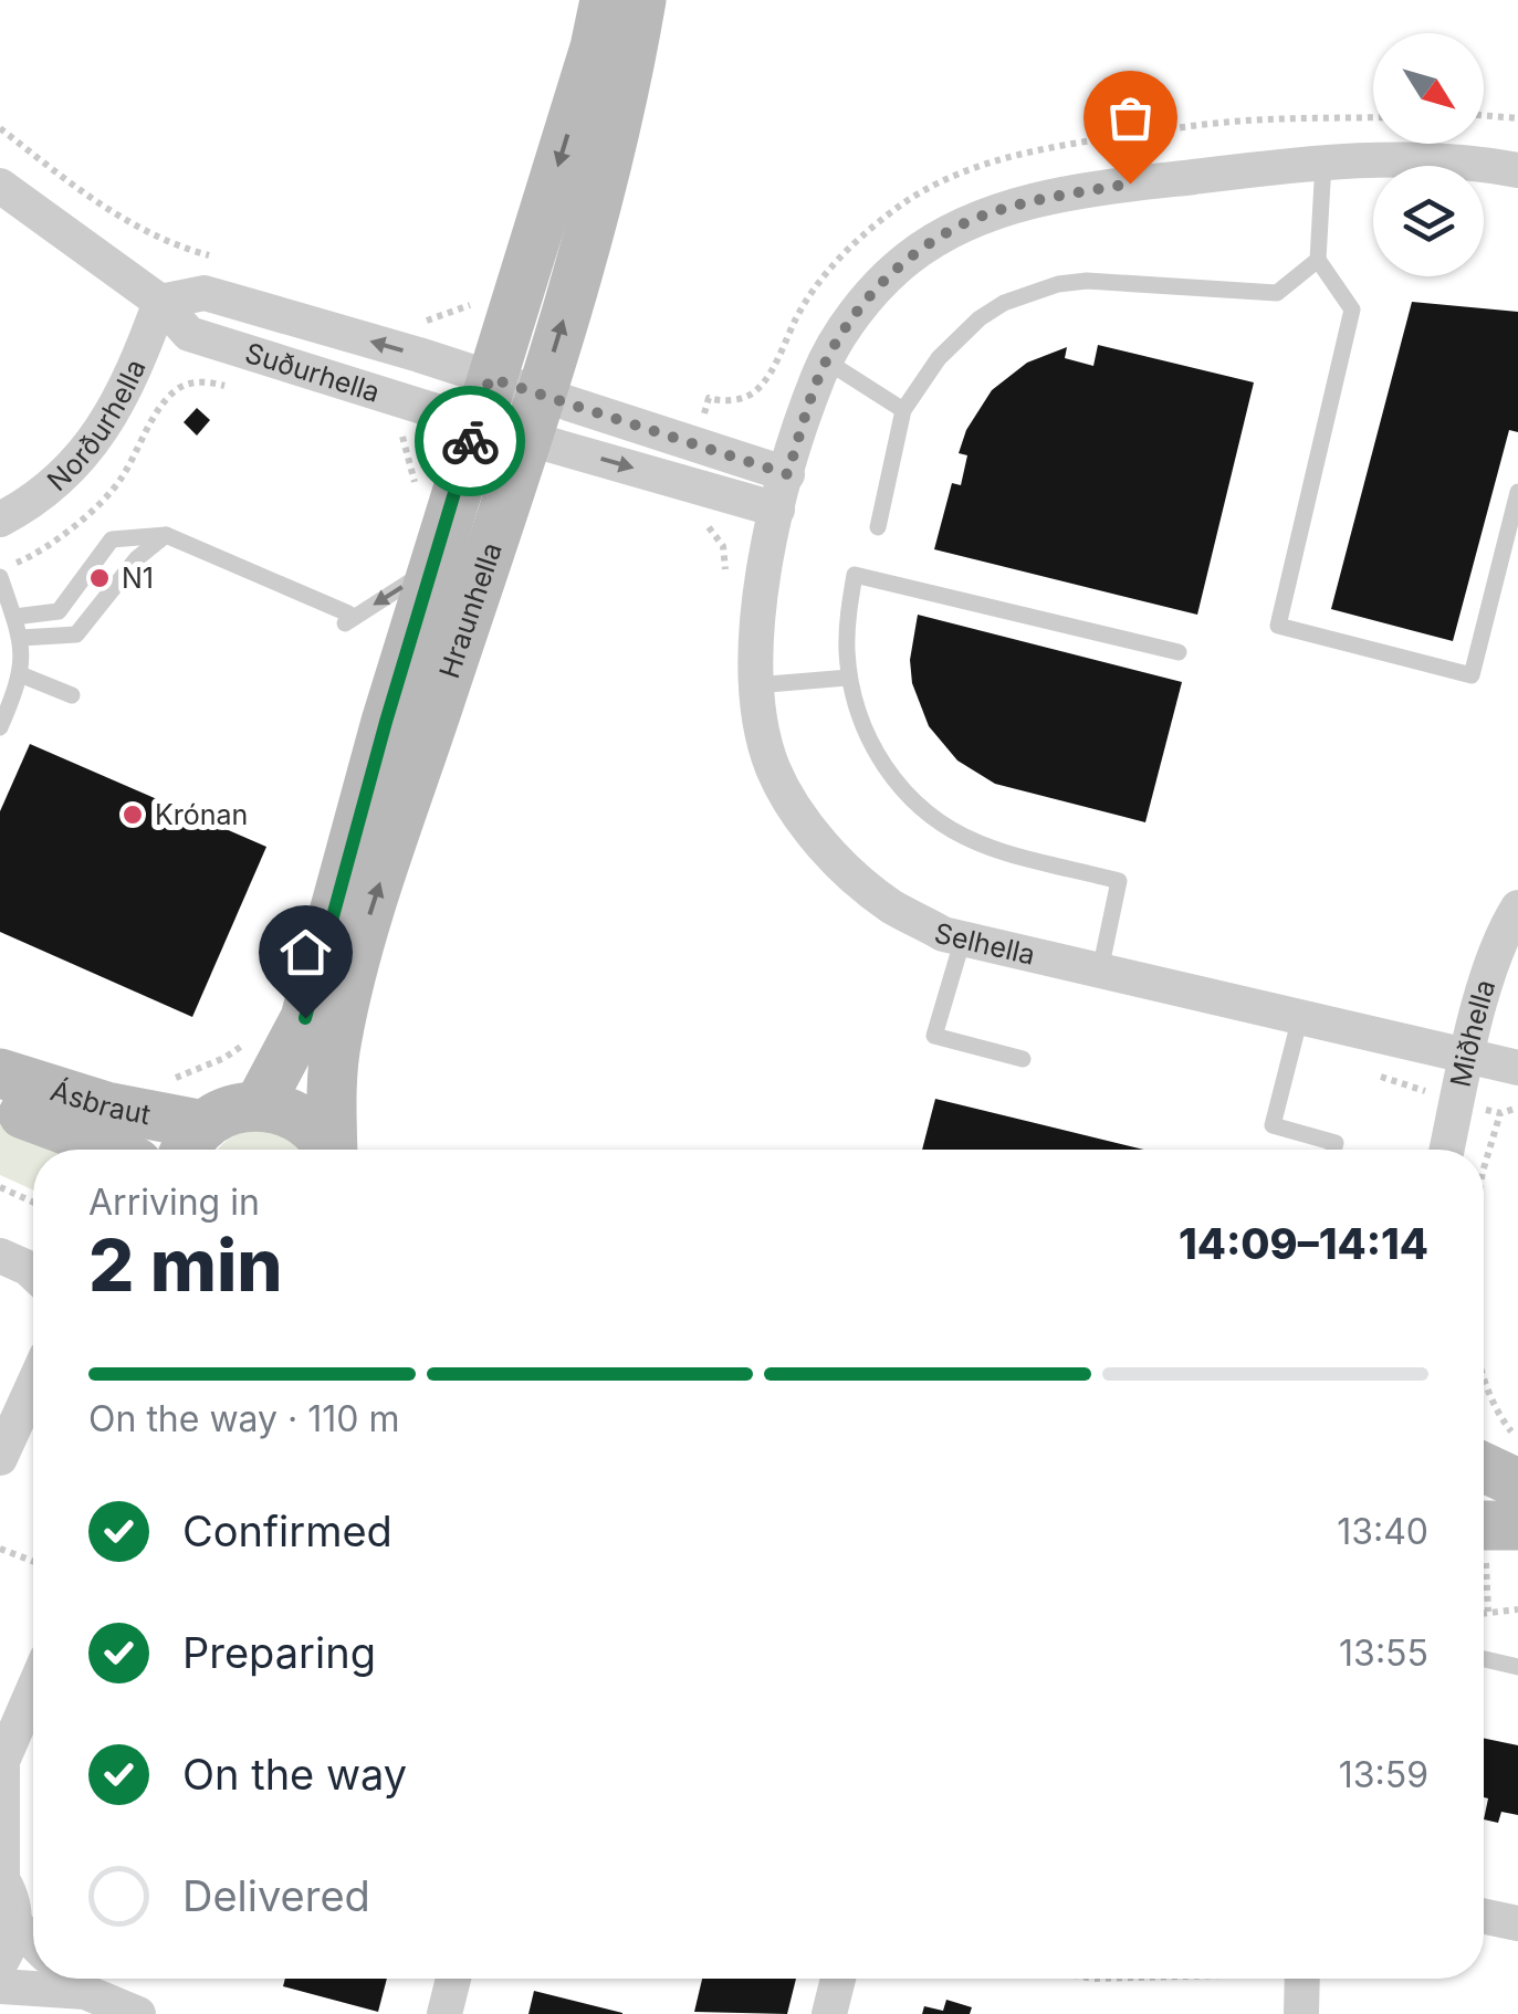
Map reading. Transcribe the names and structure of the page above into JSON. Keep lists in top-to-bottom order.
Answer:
{
  "streets": {
    "street": [
      "Suðurhella",
      "Norðurhella",
      "Hraunhella",
      "Selhella",
      "Miðhella",
      "Ásbraut"
    ]
  },
  "crossings": [
    ["Suðurhella", "Norðurhella"],
    ["Suðurhella", "Hraunhella"],
    ["Selhella", "Miðhella"]
  ],
  "places": ["N1", "Krónan"],
  "north": "bottom right",
  "page": {
    "heading": ["2 min", "Arriving in", "14:09–14:14"],
    "bar": "On the way · 110 m",
    "list": [
      ["Confirmed", "13:40"],
      ["Preparing", "13:55"],
      ["On the way", "13:59"],
      "Delivered"
    ]
  }
}
